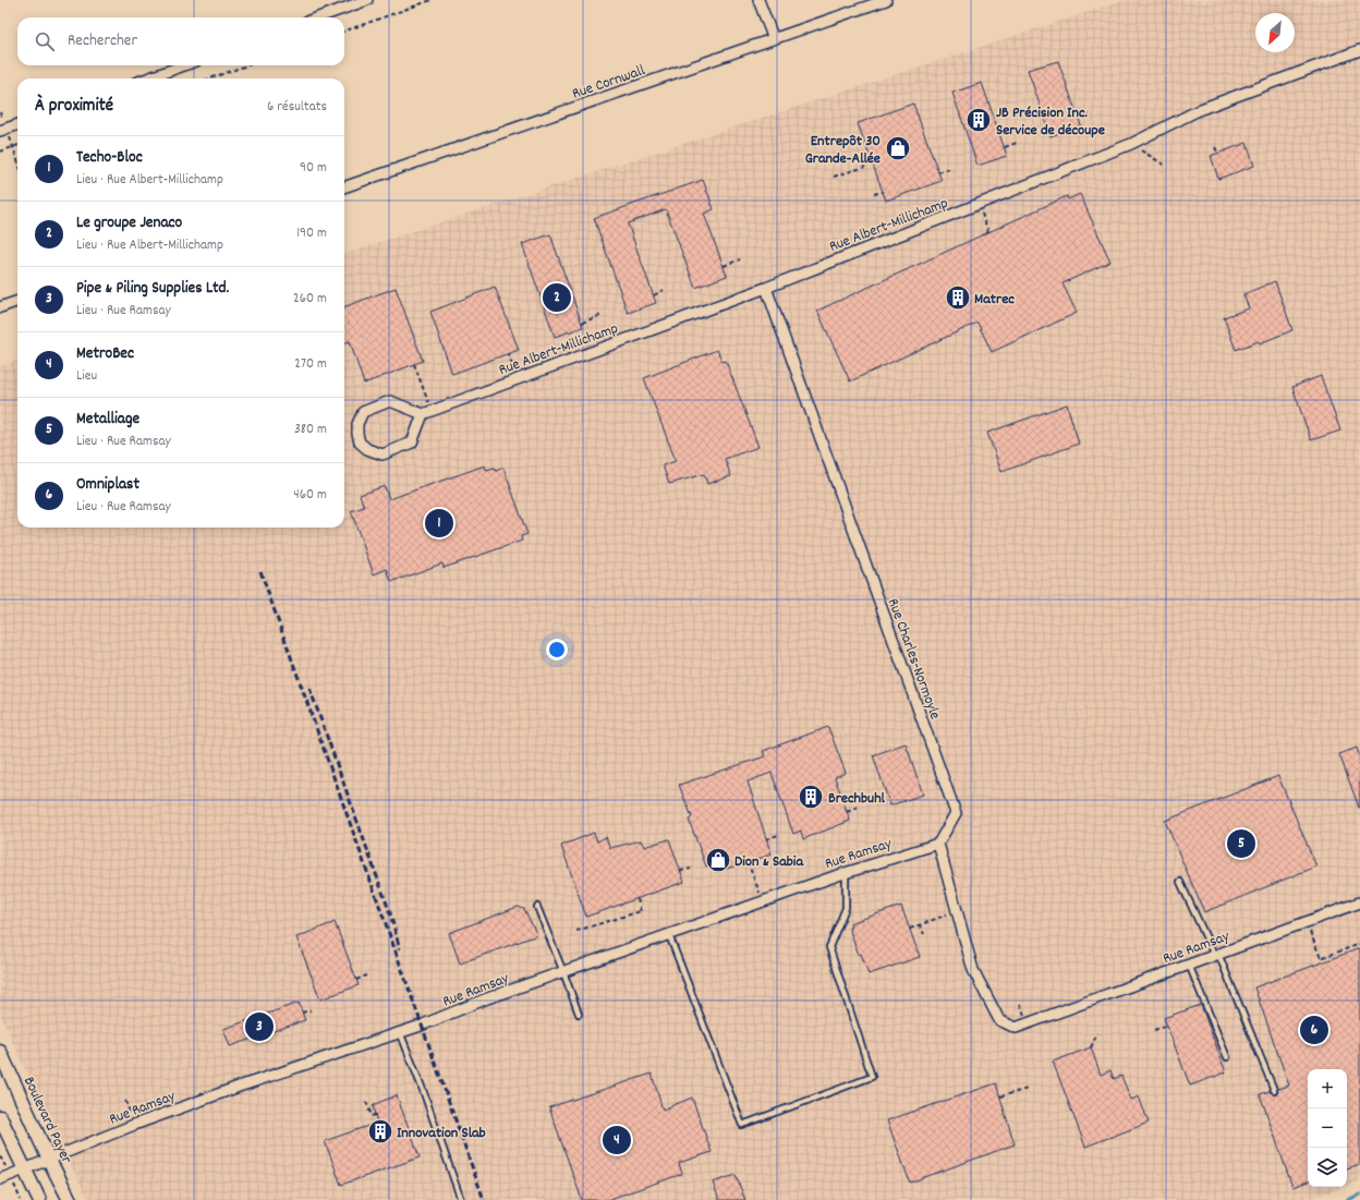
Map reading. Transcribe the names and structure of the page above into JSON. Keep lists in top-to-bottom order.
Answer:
{
  "streets": {
    "street": [
      "Rue Cornwall",
      "Rue Albert-Millichamp",
      "Rue Charles-Normoyle",
      "Rue Ramsay",
      "Boulevard Payer"
    ]
  },
  "crossings": [
    ["Rue Albert-Millichamp", "Rue Charles-Normoyle"],
    ["Rue Charles-Normoyle", "Rue Ramsay"],
    ["Rue Ramsay", "Boulevard Payer"]
  ],
  "places": {
    "building": [
      "JB Précision Inc. Service de découpe",
      "Matrec",
      "Brechbuhl",
      "Innovation Slab"
    ],
    "shop": ["Entrepôt 30 Grande-Allée", "Dion & Sabia"]
  },
  "north": "bottom left",
  "page": {
    "search": "Rechercher",
    "heading": ["À proximité", "6 résultats"],
    "list": [
      {
        "mark": "1",
        "name": "Techo-Bloc",
        "note": "Lieu · Rue Albert-Millichamp",
        "value": "90 m"
      },
      {
        "mark": "2",
        "name": "Le groupe Jenaco",
        "note": "Lieu · Rue Albert-Millichamp",
        "value": "190 m"
      },
      {
        "mark": "3",
        "name": "Pipe & Piling Supplies Ltd.",
        "note": "Lieu · Rue Ramsay",
        "value": "260 m"
      },
      {
        "mark": "4",
        "name": "MetroBec",
        "note": "Lieu",
        "value": "270 m"
      },
      {
        "mark": "5",
        "name": "Metalliage",
        "note": "Lieu · Rue Ramsay",
        "value": "380 m"
      },
      {
        "mark": "6",
        "name": "Omniplast",
        "note": "Lieu · Rue Ramsay",
        "value": "460 m"
      }
    ],
    "pins": [
      "2",
      "1",
      "5",
      "3",
      "6",
      "4"
    ],
    "map_buttons": ["+", "−"]
  }
}
